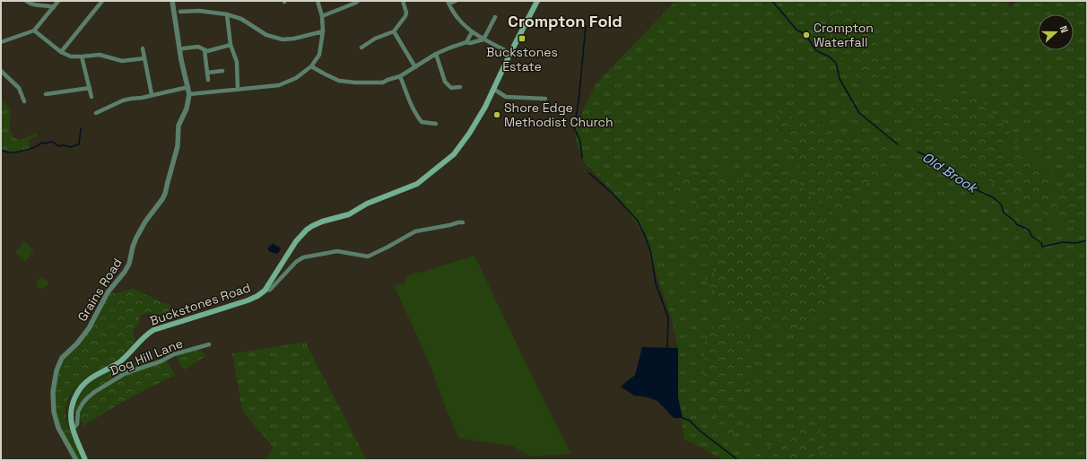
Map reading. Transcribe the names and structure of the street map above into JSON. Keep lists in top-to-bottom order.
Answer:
{
  "streets": {
    "main road": ["Buckstones Road"],
    "street": ["Grains Road", "Dog Hill Lane"]
  },
  "crossings": [
    ["Buckstones Road", "Dog Hill Lane"]
  ],
  "districts": ["Crompton Fold"],
  "water": ["Old Brook"],
  "places": {
    "other": ["Crompton Waterfall", "Shore Edge Methodist Church"],
    "transit": ["Buckstones Estate"]
  },
  "north": "right"
}
